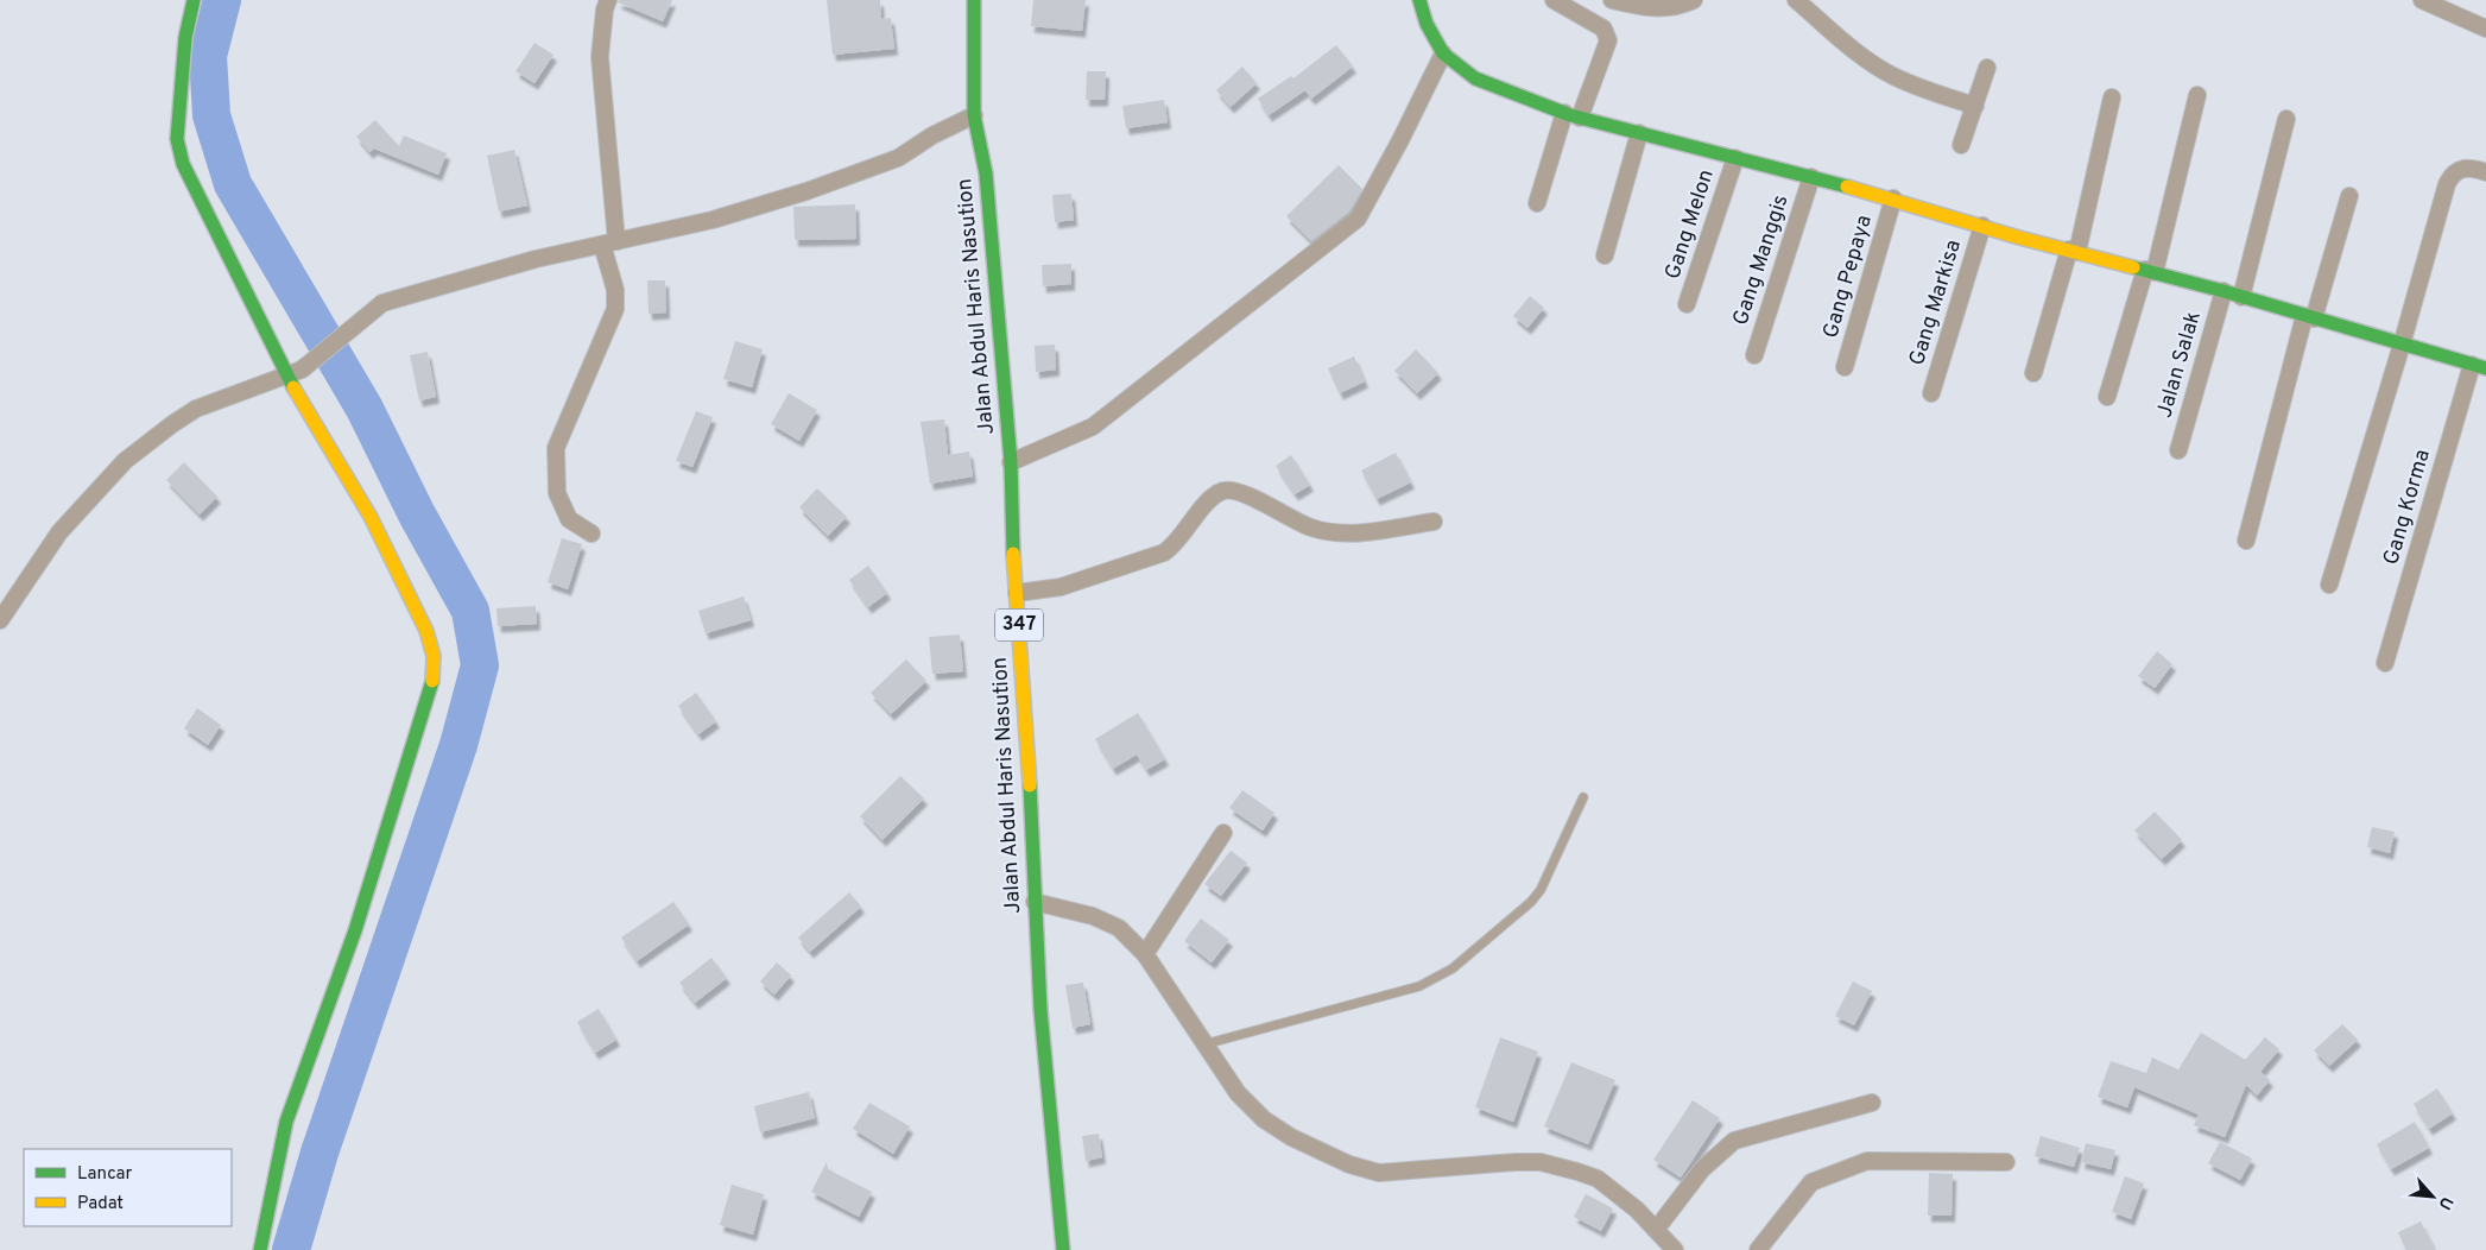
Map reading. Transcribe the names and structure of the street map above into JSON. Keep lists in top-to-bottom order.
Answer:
{
  "streets": {
    "street": [
      "Gang Melon",
      "Gang Manggis",
      "Gang Pepaya",
      "Gang Markisa",
      "Jalan Abdul Haris Nasution",
      "Jalan Salak",
      "Gang Korma",
      "347"
    ]
  },
  "legend": ["Lancar", "Padat"],
  "north": "bottom right"
}
